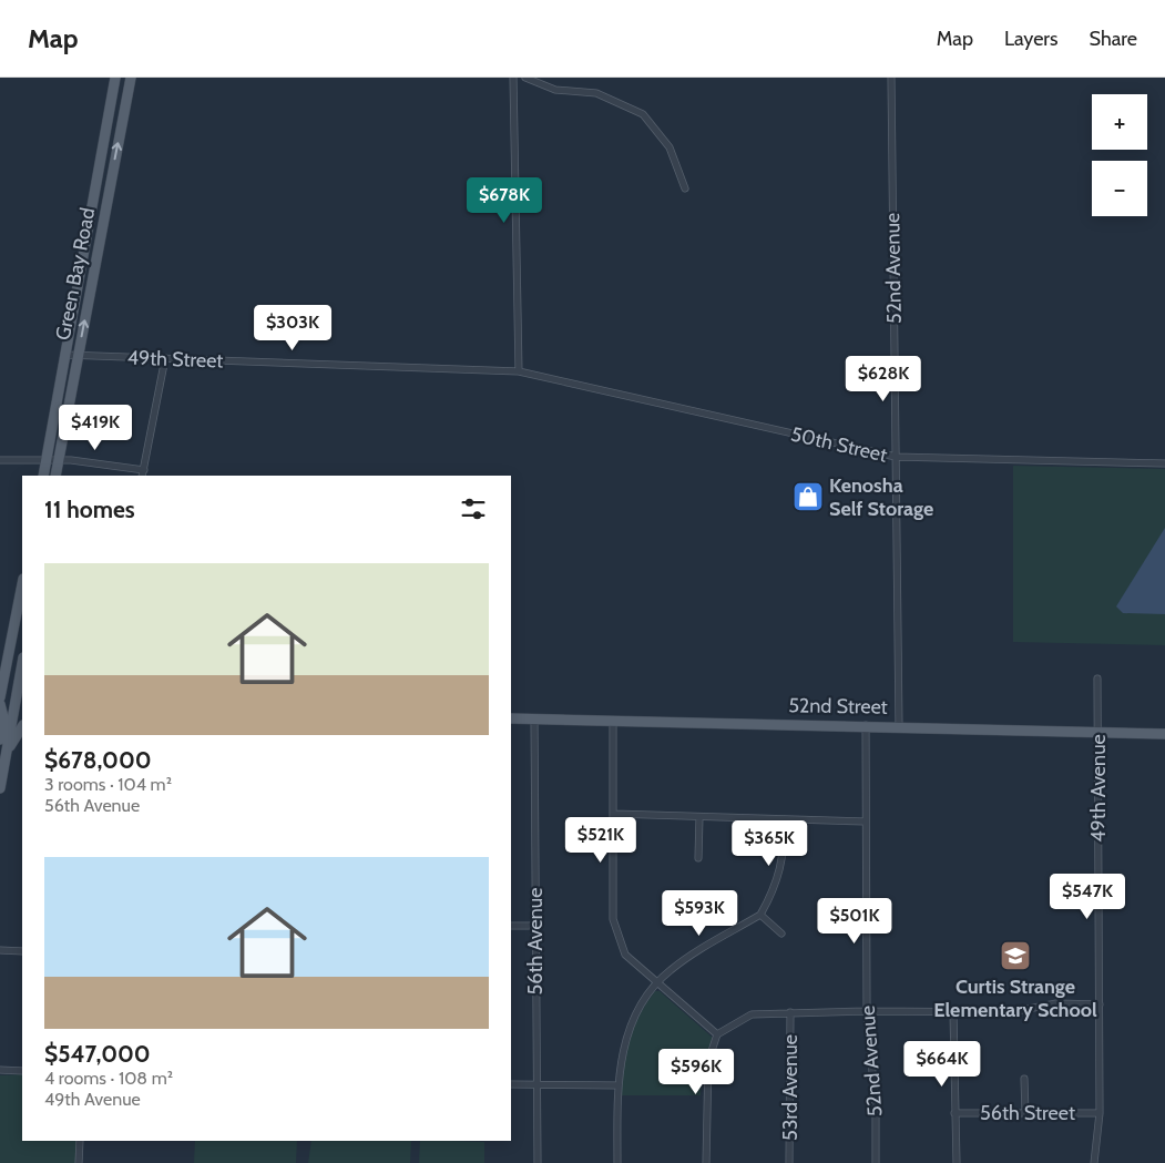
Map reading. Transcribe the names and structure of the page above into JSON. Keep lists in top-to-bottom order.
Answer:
{
  "streets": {
    "main road": ["Green Bay Road", "52nd Street"],
    "street": [
      "52nd Avenue",
      "49th Street",
      "50th Street",
      "49th Avenue",
      "56th Avenue",
      "53rd Avenue",
      "56th Street"
    ]
  },
  "crossings": [
    ["52nd Avenue", "50th Street"],
    ["52nd Avenue", "52nd Street"],
    ["Green Bay Road", "49th Street"],
    ["49th Street", "50th Street"],
    ["52nd Street", "49th Avenue"],
    ["52nd Street", "56th Avenue"],
    ["49th Avenue", "56th Street"]
  ],
  "places": {
    "shop": ["Kenosha Self Storage"],
    "school or university": ["Curtis Strange Elementary School"]
  },
  "page": {
    "header": "Map",
    "nav": ["Map", "Layers", "Share"],
    "map_buttons": ["+", "−"],
    "price": [
      "$678K",
      "$303K",
      "$628K",
      "$419K",
      "$521K",
      "$365K",
      "$547K",
      "$593K",
      "$501K",
      "$664K",
      "$596K"
    ],
    "heading": "11 homes",
    "list": [
      {
        "name": "$678,000",
        "note": "3 rooms · 104 m² · 56th Avenue"
      },
      {
        "name": "$547,000",
        "note": "4 rooms · 108 m² · 49th Avenue"
      }
    ]
  }
}
